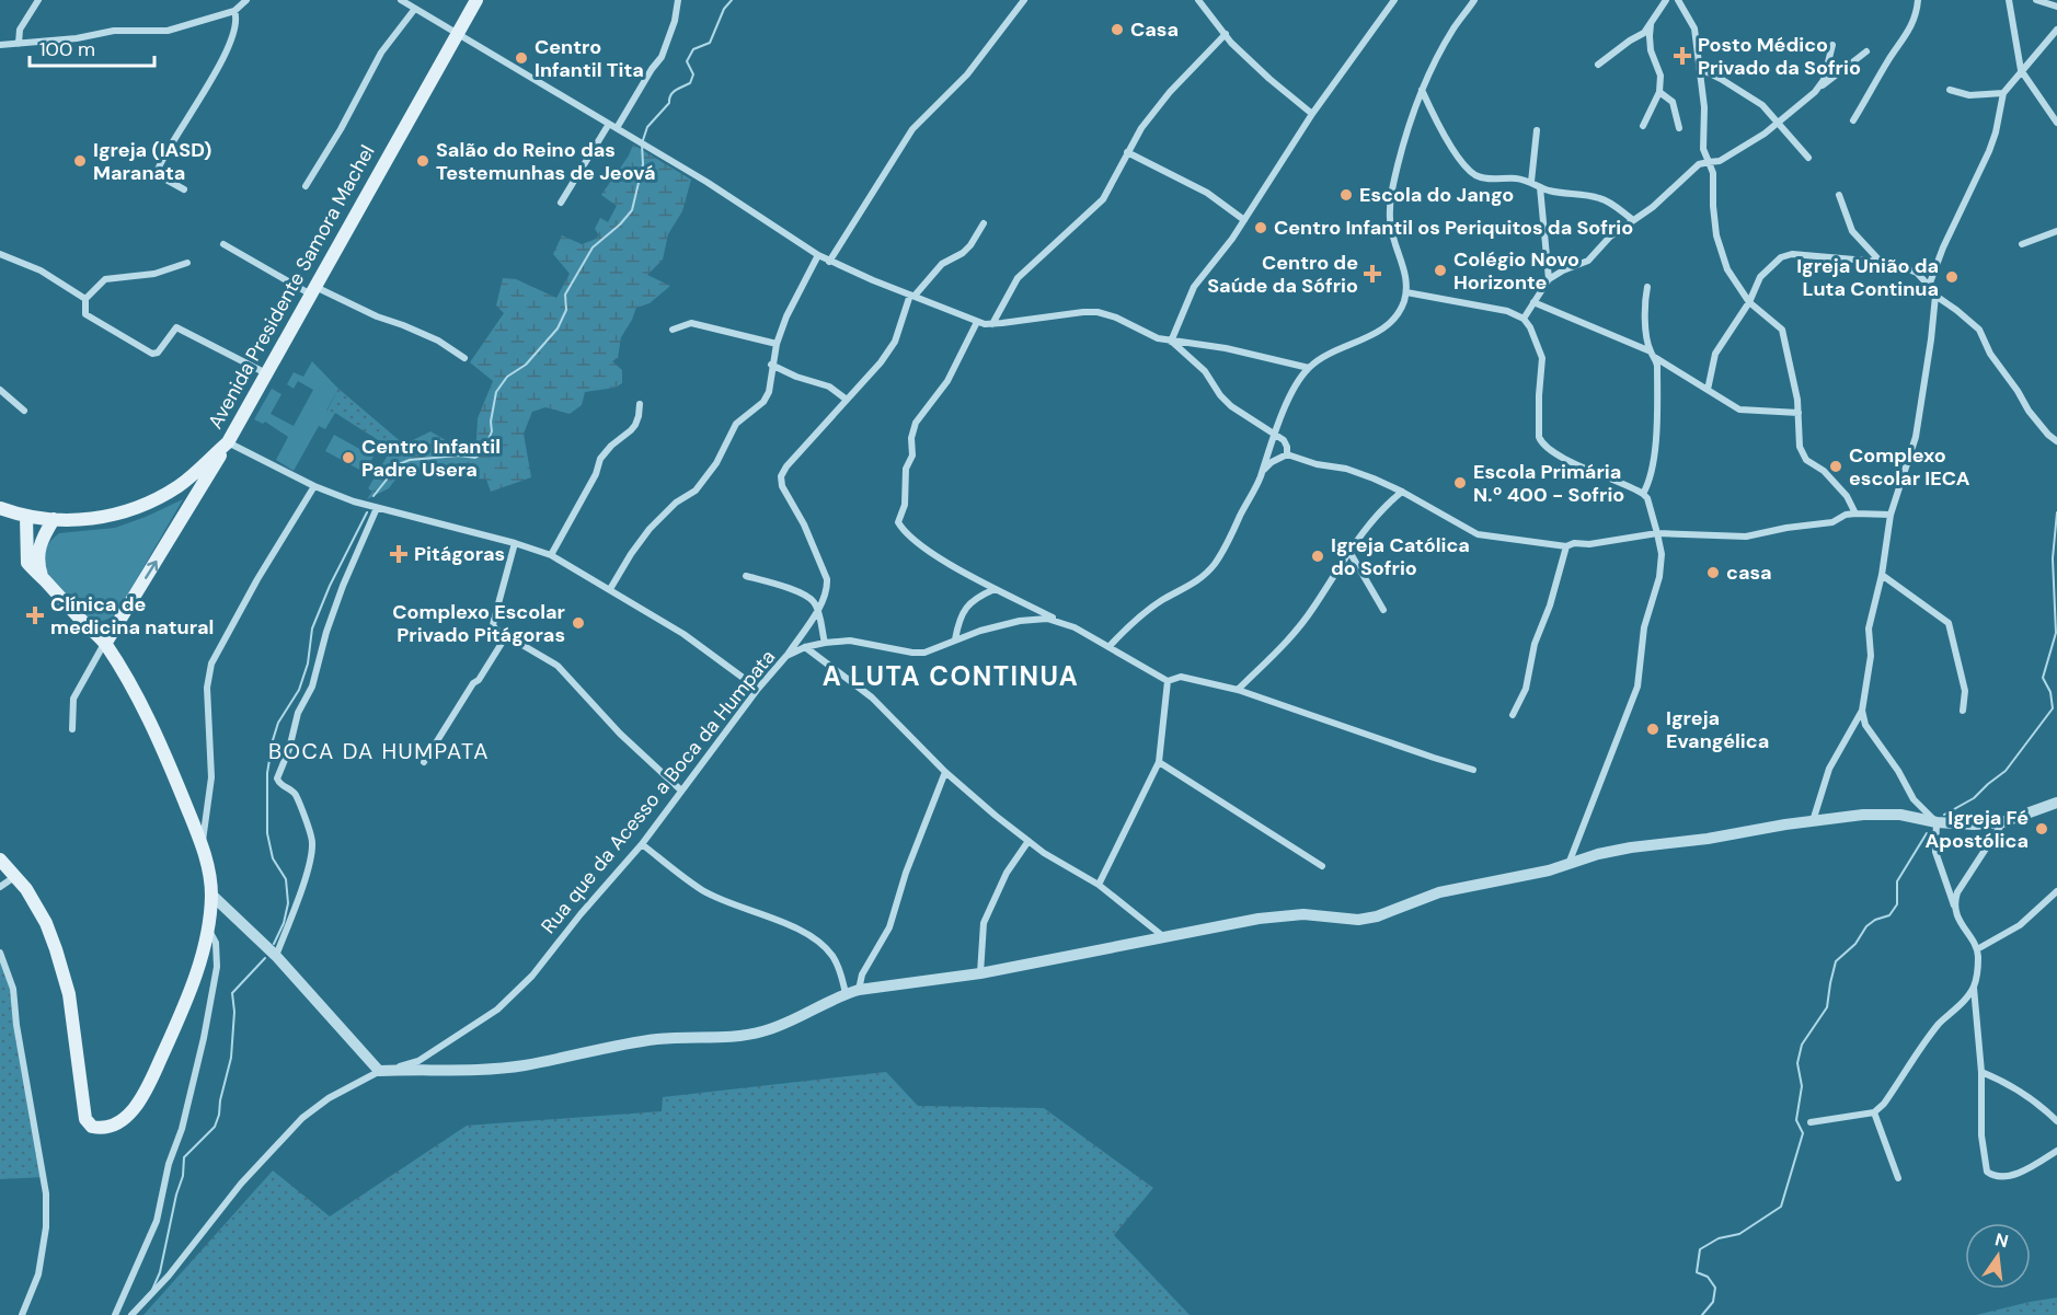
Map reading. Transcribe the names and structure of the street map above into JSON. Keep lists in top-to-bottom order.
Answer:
{
  "streets": {
    "main road": ["Avenida Presidente Samora Machel"],
    "street": ["Rua que da Acesso a Boca da Humpata"]
  },
  "districts": ["A LUTA CONTINUA", "BOCA DA HUMPATA"],
  "places": {
    "other": [
      "Casa",
      "Centro Infantil Tita",
      "Igreja (IASD) Maranata",
      "Salão do Reino das Testemunhas de Jeová",
      "Escola do Jango",
      "Centro Infantil os Periquitos da Sofrio",
      "Colégio Novo Horizonte",
      "Igreja União da Luta Continua",
      "Centro Infantil Padre Usera",
      "Complexo escolar IECA",
      "Escola Primária N.º 400 - Sofrio",
      "Igreja Católica do Sofrio",
      "casa",
      "Complexo Escolar Privado Pitágoras",
      "Igreja Evangélica",
      "Igreja Fé Apostólica"
    ],
    "health": [
      "Posto Médico Privado da Sofrio",
      "Centro de Saúde da Sófrio",
      "Pitágoras",
      "Clínica de medicina natural"
    ]
  },
  "scale_bar": "100 m",
  "north": "top"
}
